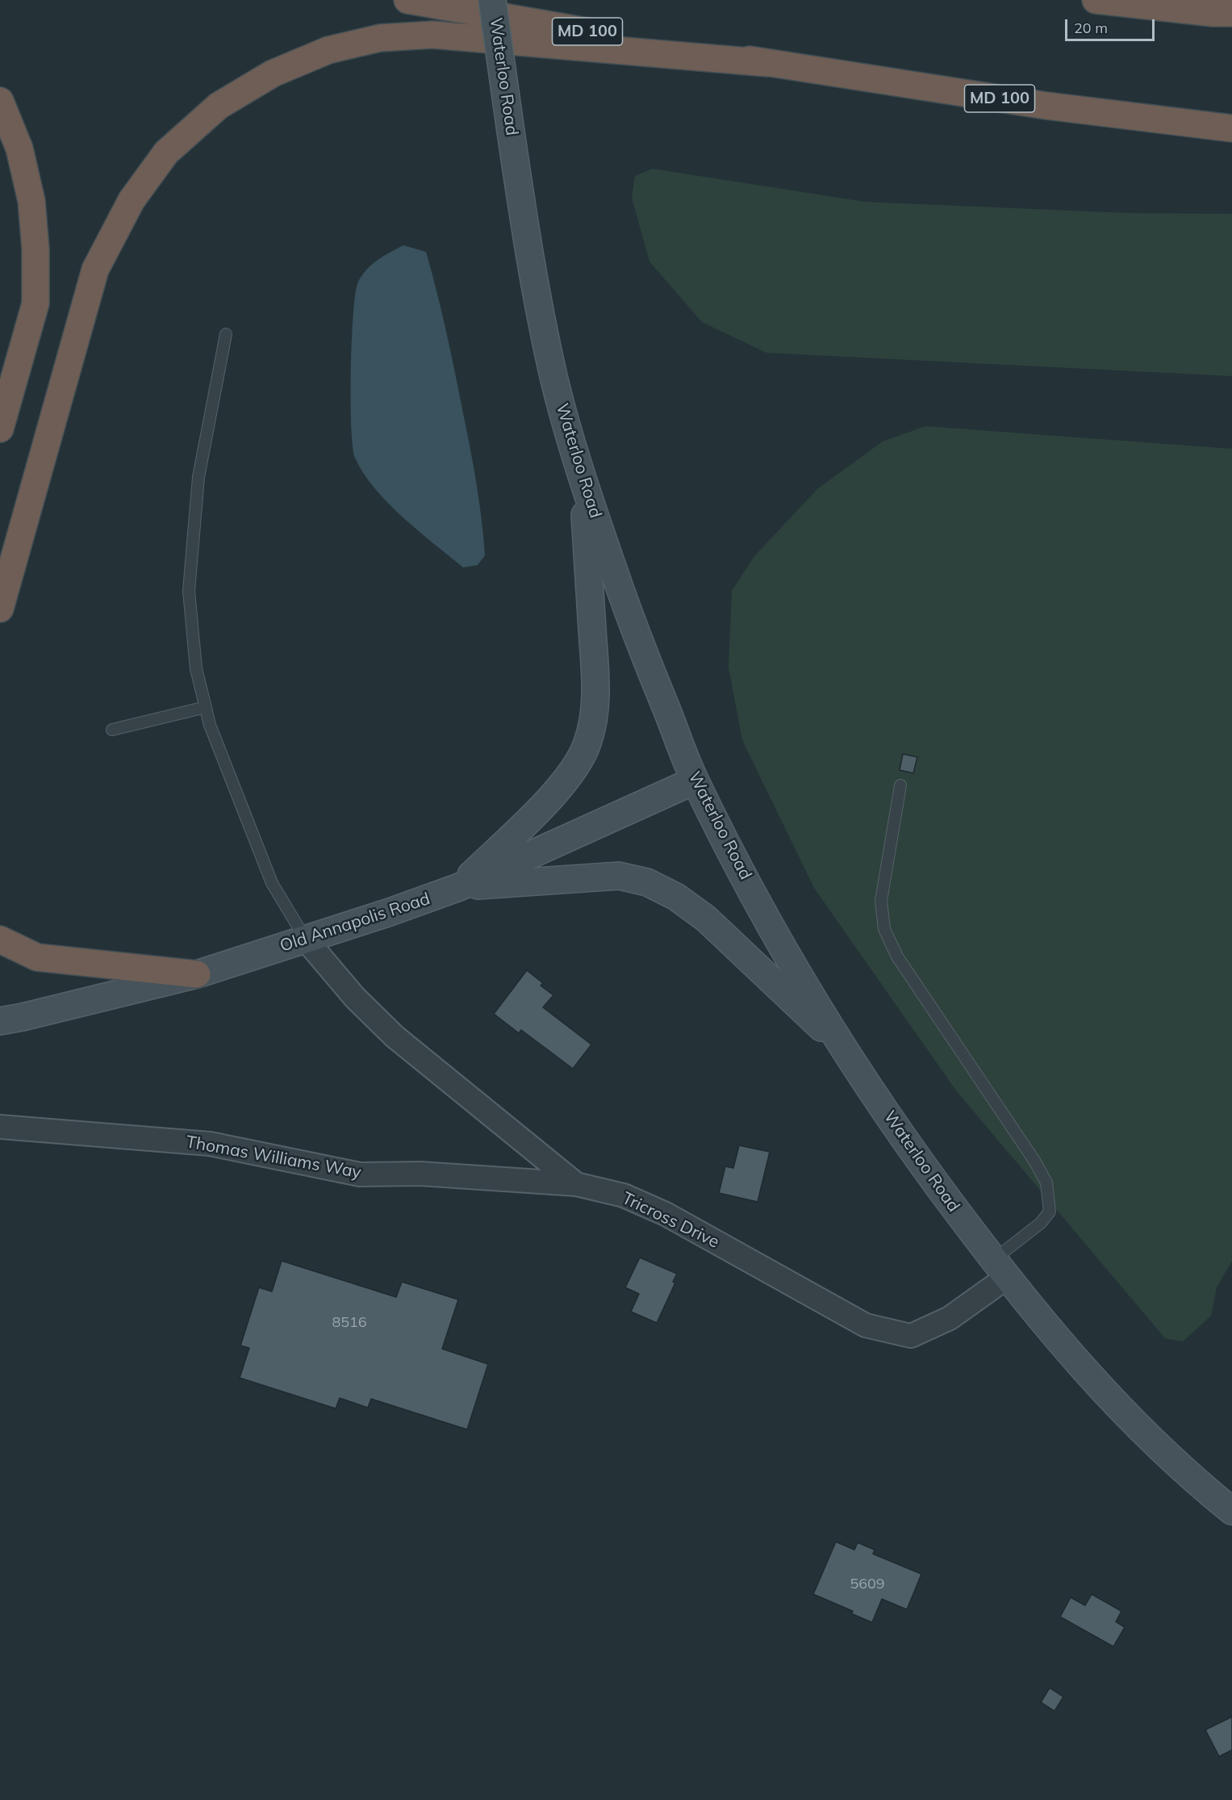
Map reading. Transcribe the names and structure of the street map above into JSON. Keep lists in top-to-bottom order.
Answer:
{
  "streets": {
    "highway": ["MD 100"],
    "main road": ["Waterloo Road", "Old Annapolis Road"],
    "street": ["Thomas Williams Way", "Tricross Drive"]
  },
  "crossings": [
    ["Waterloo Road", "Old Annapolis Road"],
    ["Waterloo Road", "Tricross Drive"],
    ["Old Annapolis Road", "Tricross Drive"],
    ["Thomas Williams Way", "Tricross Drive"]
  ],
  "house_numbers": ["8516", "5609"],
  "scale_bar": "20 m"
}
